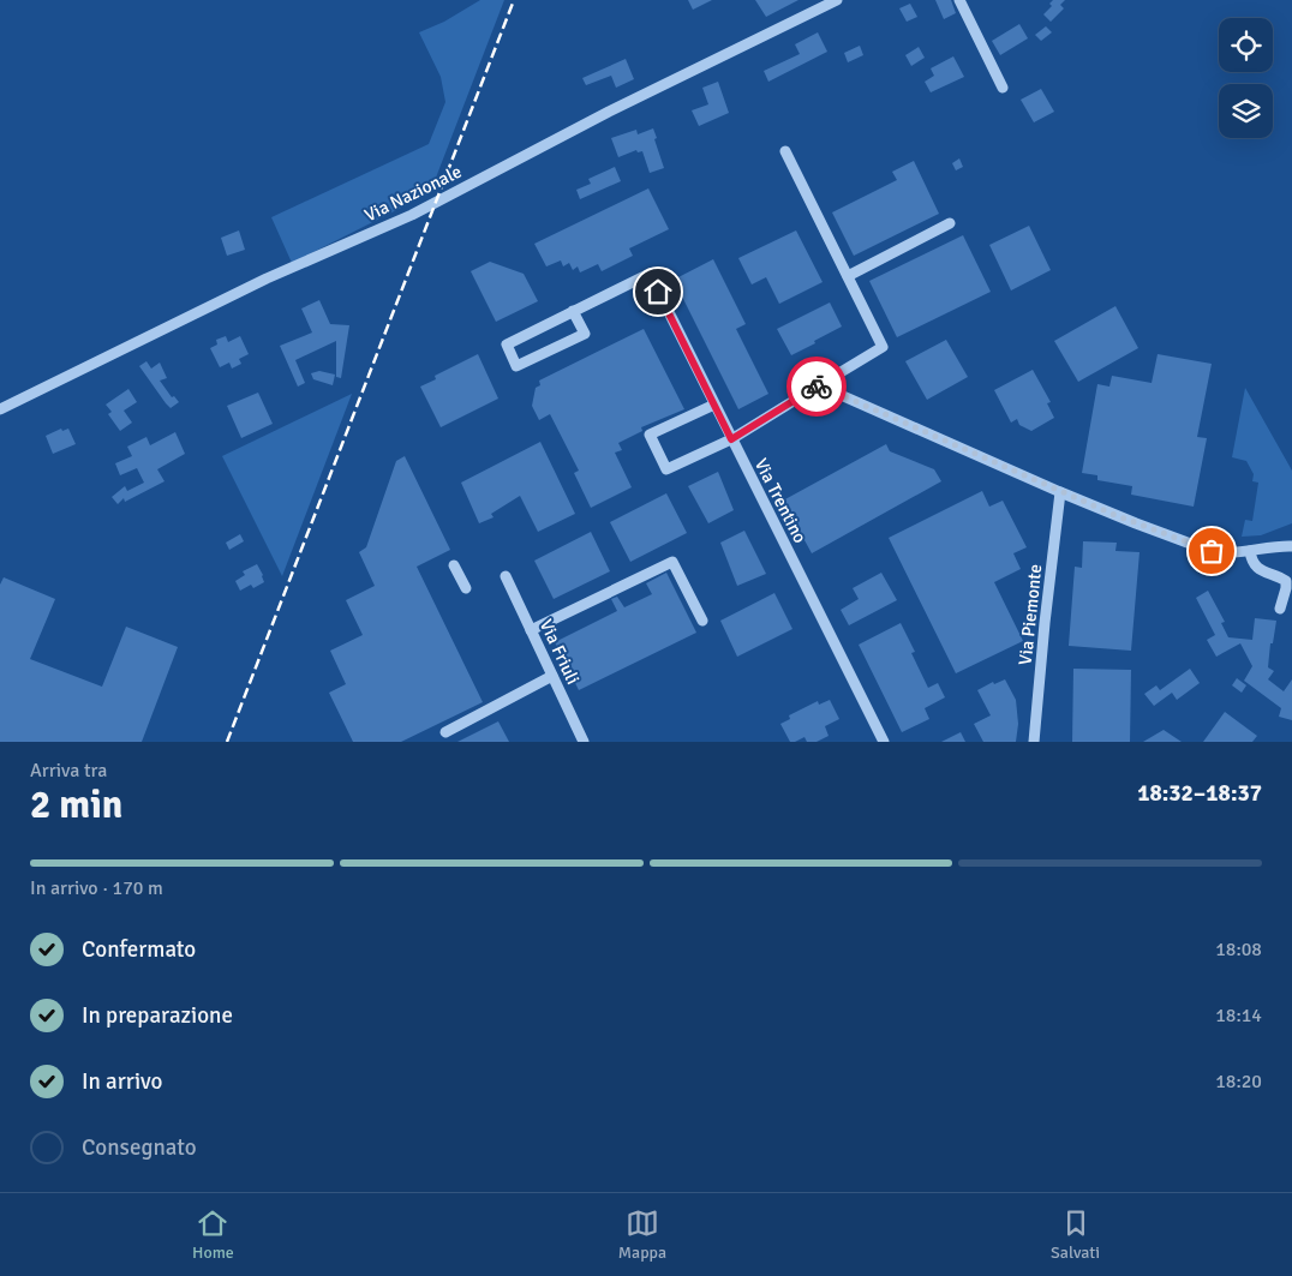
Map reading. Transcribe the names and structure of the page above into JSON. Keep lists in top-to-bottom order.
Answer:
{
  "streets": {
    "street": [
      "Via Nazionale",
      "Via Trentino",
      "Via Piemonte",
      "Via Friuli"
    ]
  },
  "page": {
    "heading": ["2 min", "Arriva tra", "18:32–18:37"],
    "bar": "In arrivo · 170 m",
    "list": [
      ["Confermato", "18:08"],
      ["In preparazione", "18:14"],
      ["In arrivo", "18:20"],
      "Consegnato"
    ],
    "tabs": ["Home", "Mappa", "Salvati"]
  }
}
